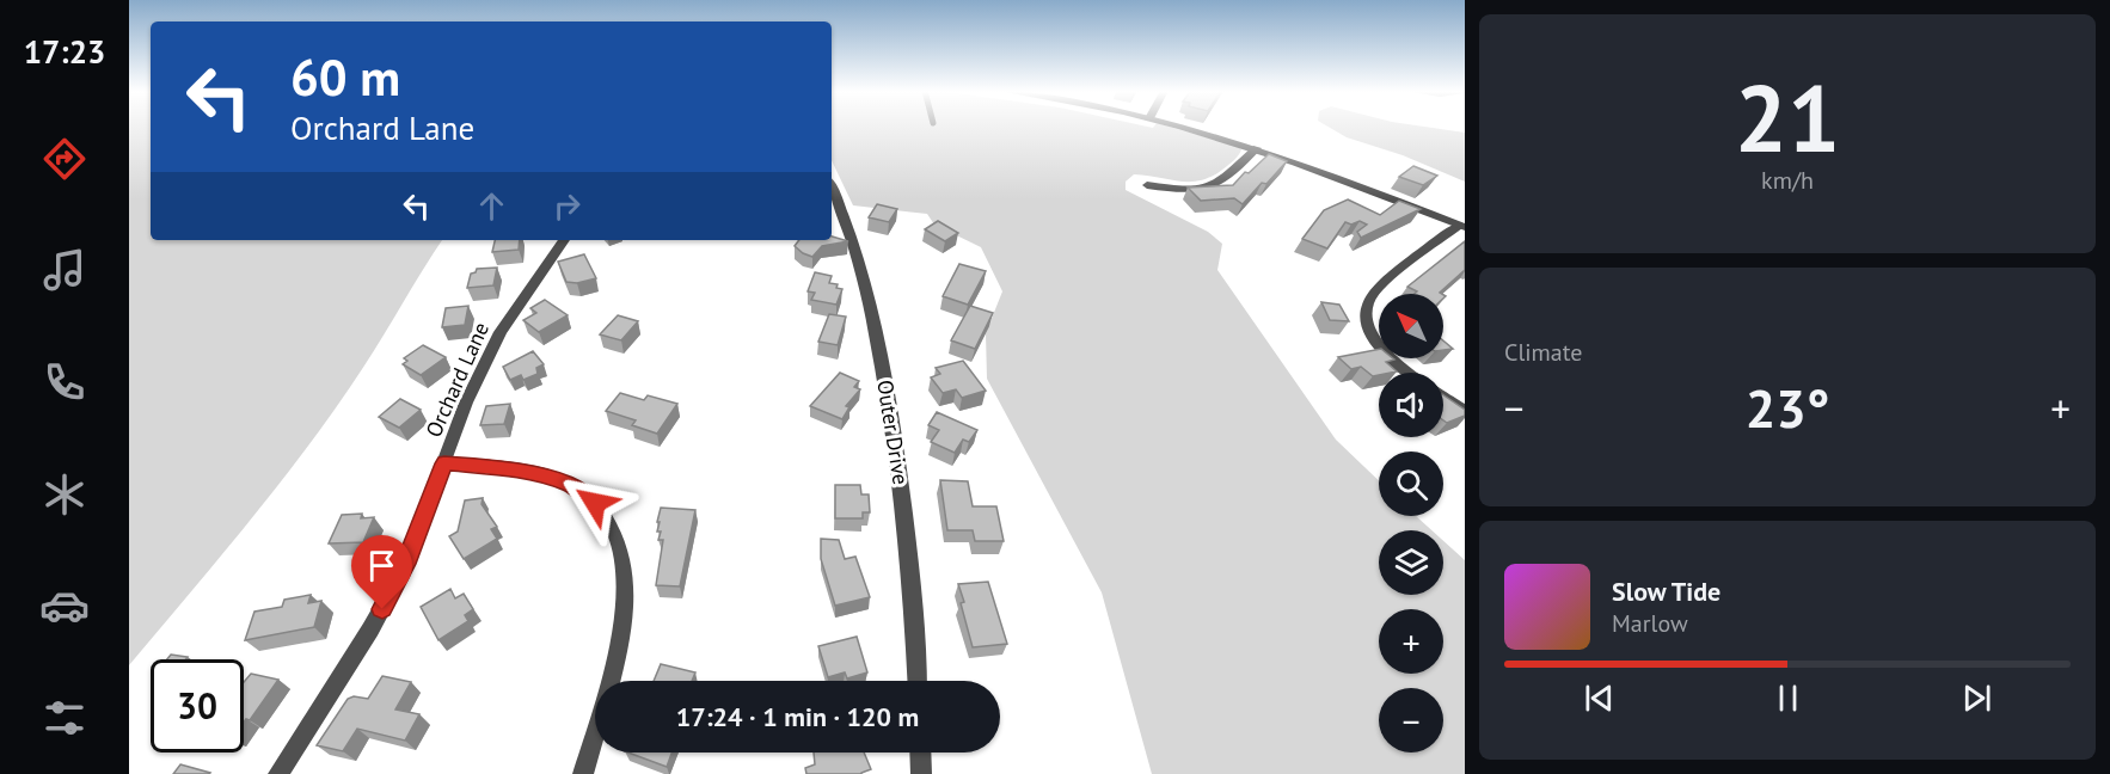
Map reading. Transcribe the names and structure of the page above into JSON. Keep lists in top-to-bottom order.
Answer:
{
  "streets": {
    "street": ["Orchard Lane", "Outer Drive"]
  },
  "north": "top left",
  "page": {
    "tabs": "17:23",
    "tile": [
      ["21", "km/h"],
      "Climate"
    ],
    "turn": ["60 m", "Orchard Lane"],
    "map_buttons": ["+", "−"],
    "heat": ["−", "23°", "+"],
    "song": ["Slow Tide", "Marlow"],
    "limit": "30",
    "trip": "17:24 · 1 min · 120 m"
  }
}
